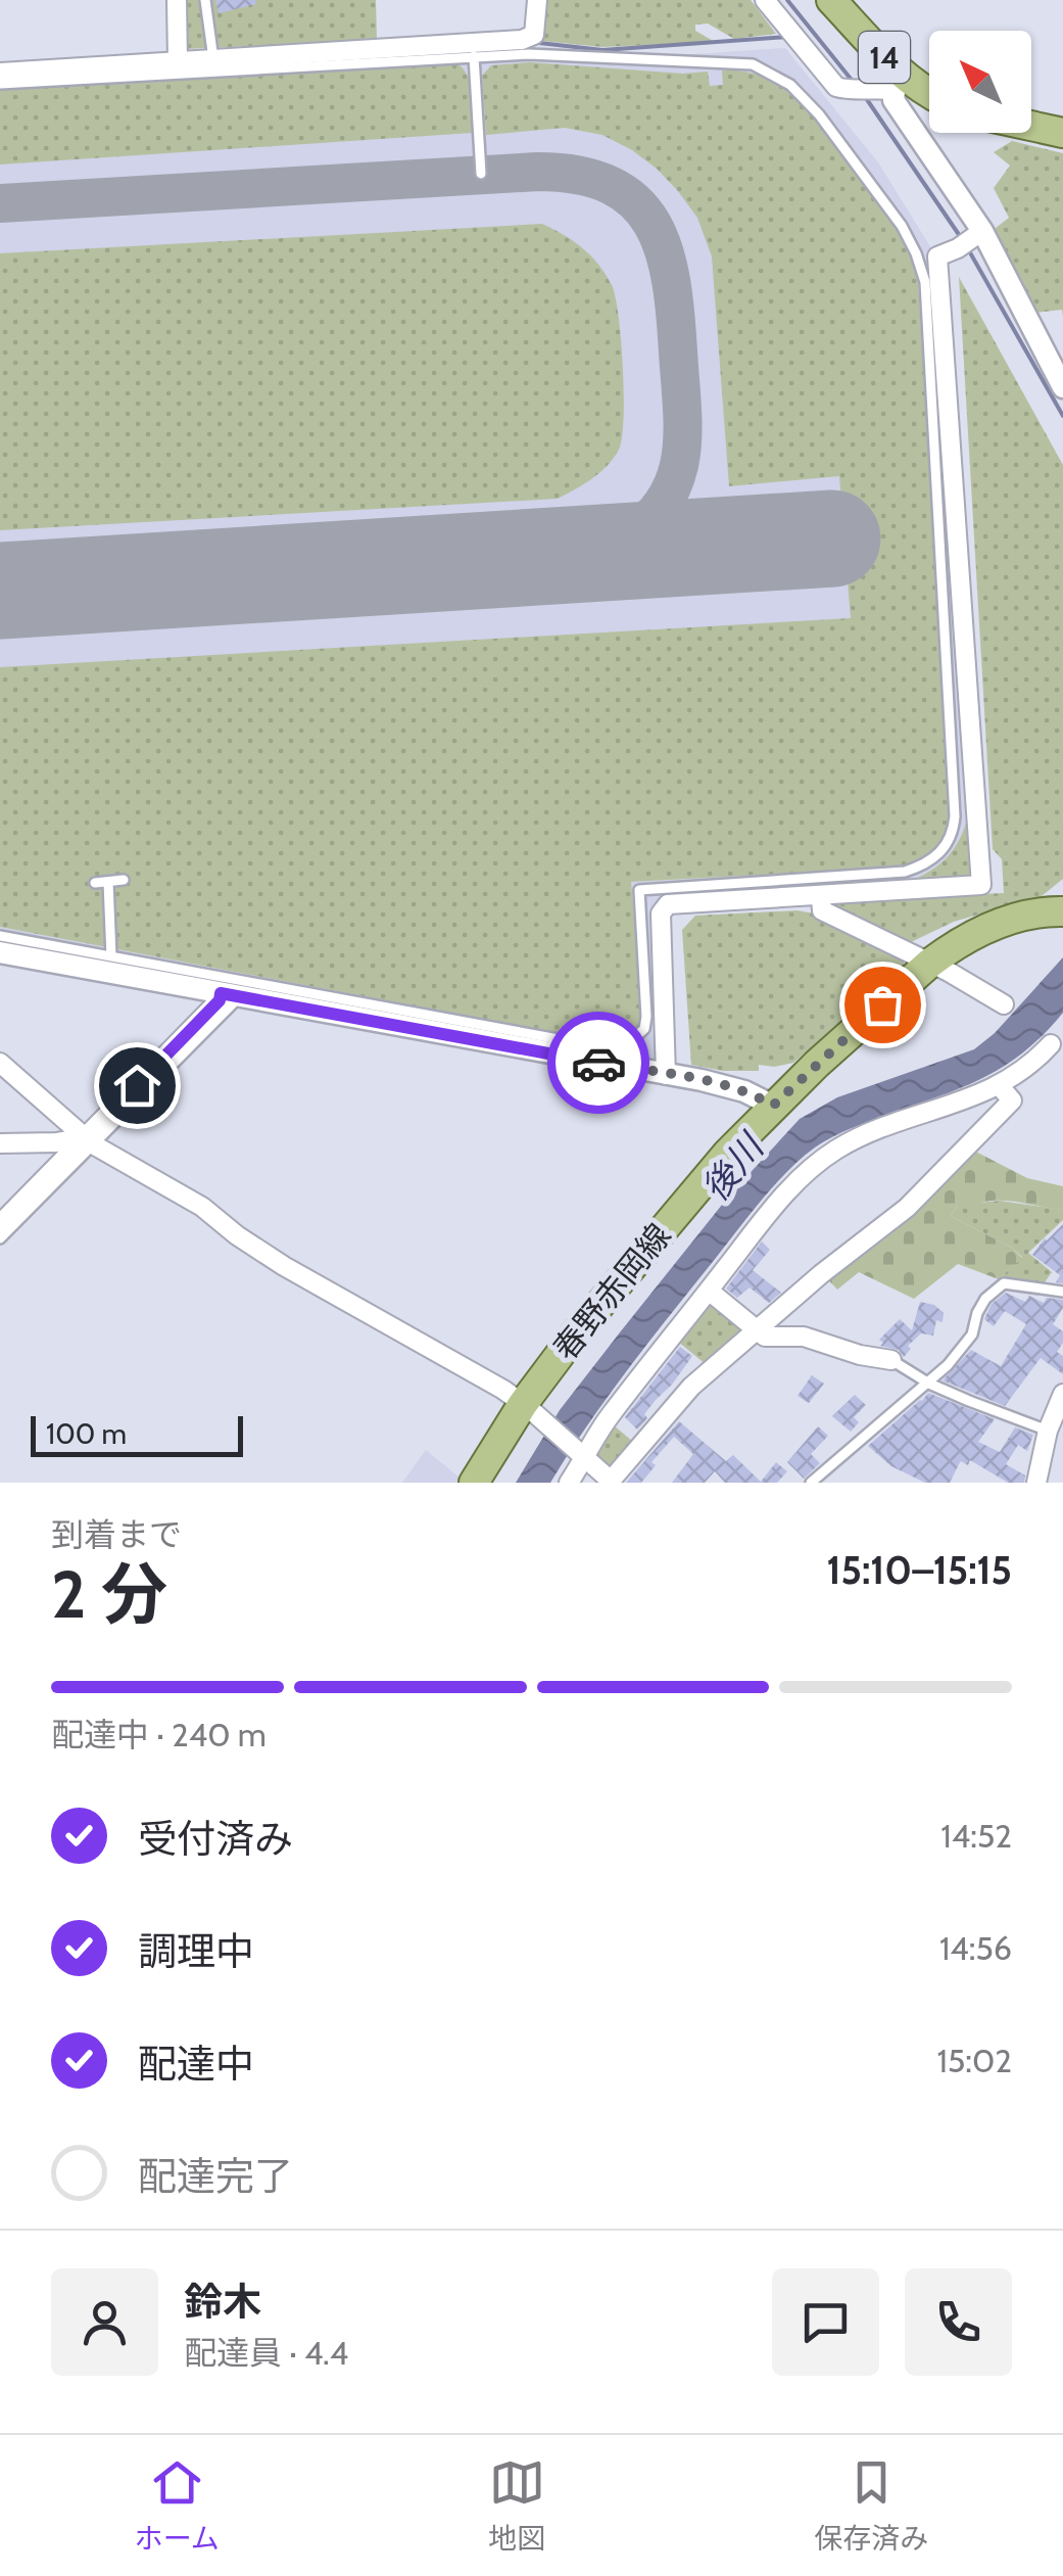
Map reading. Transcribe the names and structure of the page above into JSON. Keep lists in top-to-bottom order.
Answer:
{
  "streets": {
    "main road": ["14", "春野赤岡線"]
  },
  "water": ["後川"],
  "scale_bar": "100 m",
  "north": "top left",
  "page": {
    "scale": "100 m",
    "heading": ["2 分", "到着まで", "15:10–15:15"],
    "panel": ["鈴木", "配達員 · 4.4"],
    "bar": "配達中 · 240 m",
    "list": [
      ["受付済み", "14:52"],
      ["調理中", "14:56"],
      ["配達中", "15:02"],
      "配達完了"
    ],
    "tabs": ["ホーム", "地図", "保存済み"]
  }
}
